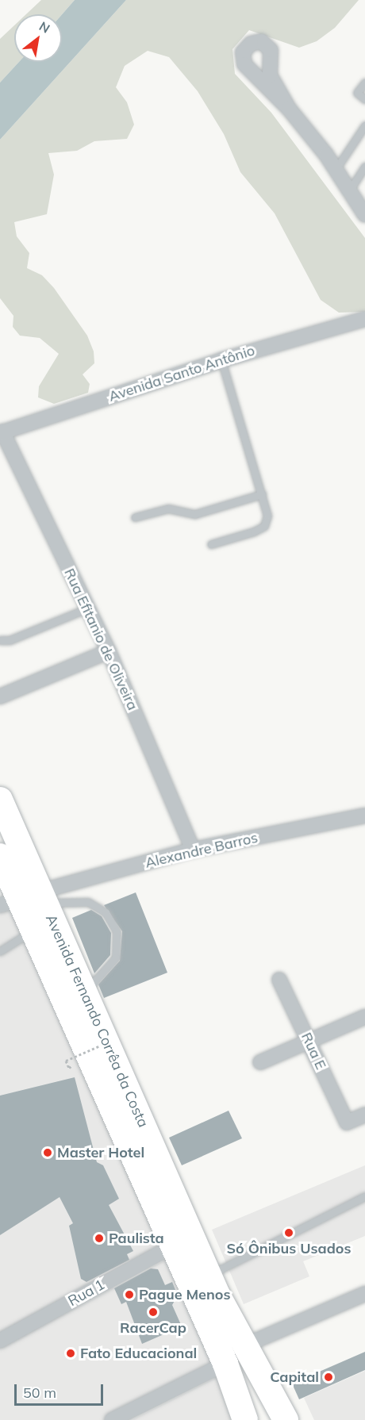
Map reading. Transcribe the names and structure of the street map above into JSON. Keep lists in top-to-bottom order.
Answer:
{
  "streets": {
    "highway": ["Avenida Fernando Corrêa da Costa"],
    "street": [
      "Avenida Santo Antônio",
      "Rua Efitanio de Oliveira",
      "Alexandre Barros",
      "Rua E",
      "Rua 1"
    ]
  },
  "crossings": [
    ["Avenida Santo Antônio", "Rua Efitanio de Oliveira"],
    ["Rua Efitanio de Oliveira", "Alexandre Barros"],
    ["Alexandre Barros", "Avenida Fernando Corrêa da Costa"],
    ["Avenida Fernando Corrêa da Costa", "Rua 1"]
  ],
  "places": [
    "Master Hotel",
    "Só Ônibus Usados",
    "Paulista",
    "Pague Menos",
    "RacerCap",
    "Fato Educacional",
    "Capital"
  ],
  "scale_bar": "50 m",
  "north": "top right"
}
